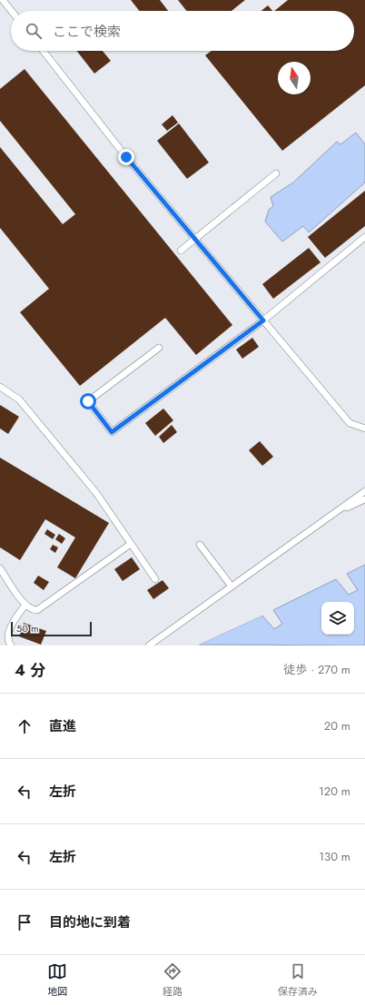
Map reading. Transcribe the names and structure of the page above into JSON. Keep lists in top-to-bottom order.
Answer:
{
  "scale_bar": "50 m",
  "north": "top",
  "page": {
    "search": "ここで検索",
    "scale": "50 m",
    "heading": ["4 分", "徒歩 · 270 m"],
    "list": [
      ["直進", "20 m"],
      ["左折", "120 m"],
      ["左折", "130 m"],
      "目的地に到着"
    ],
    "nav": ["地図", "経路", "保存済み"]
  }
}
